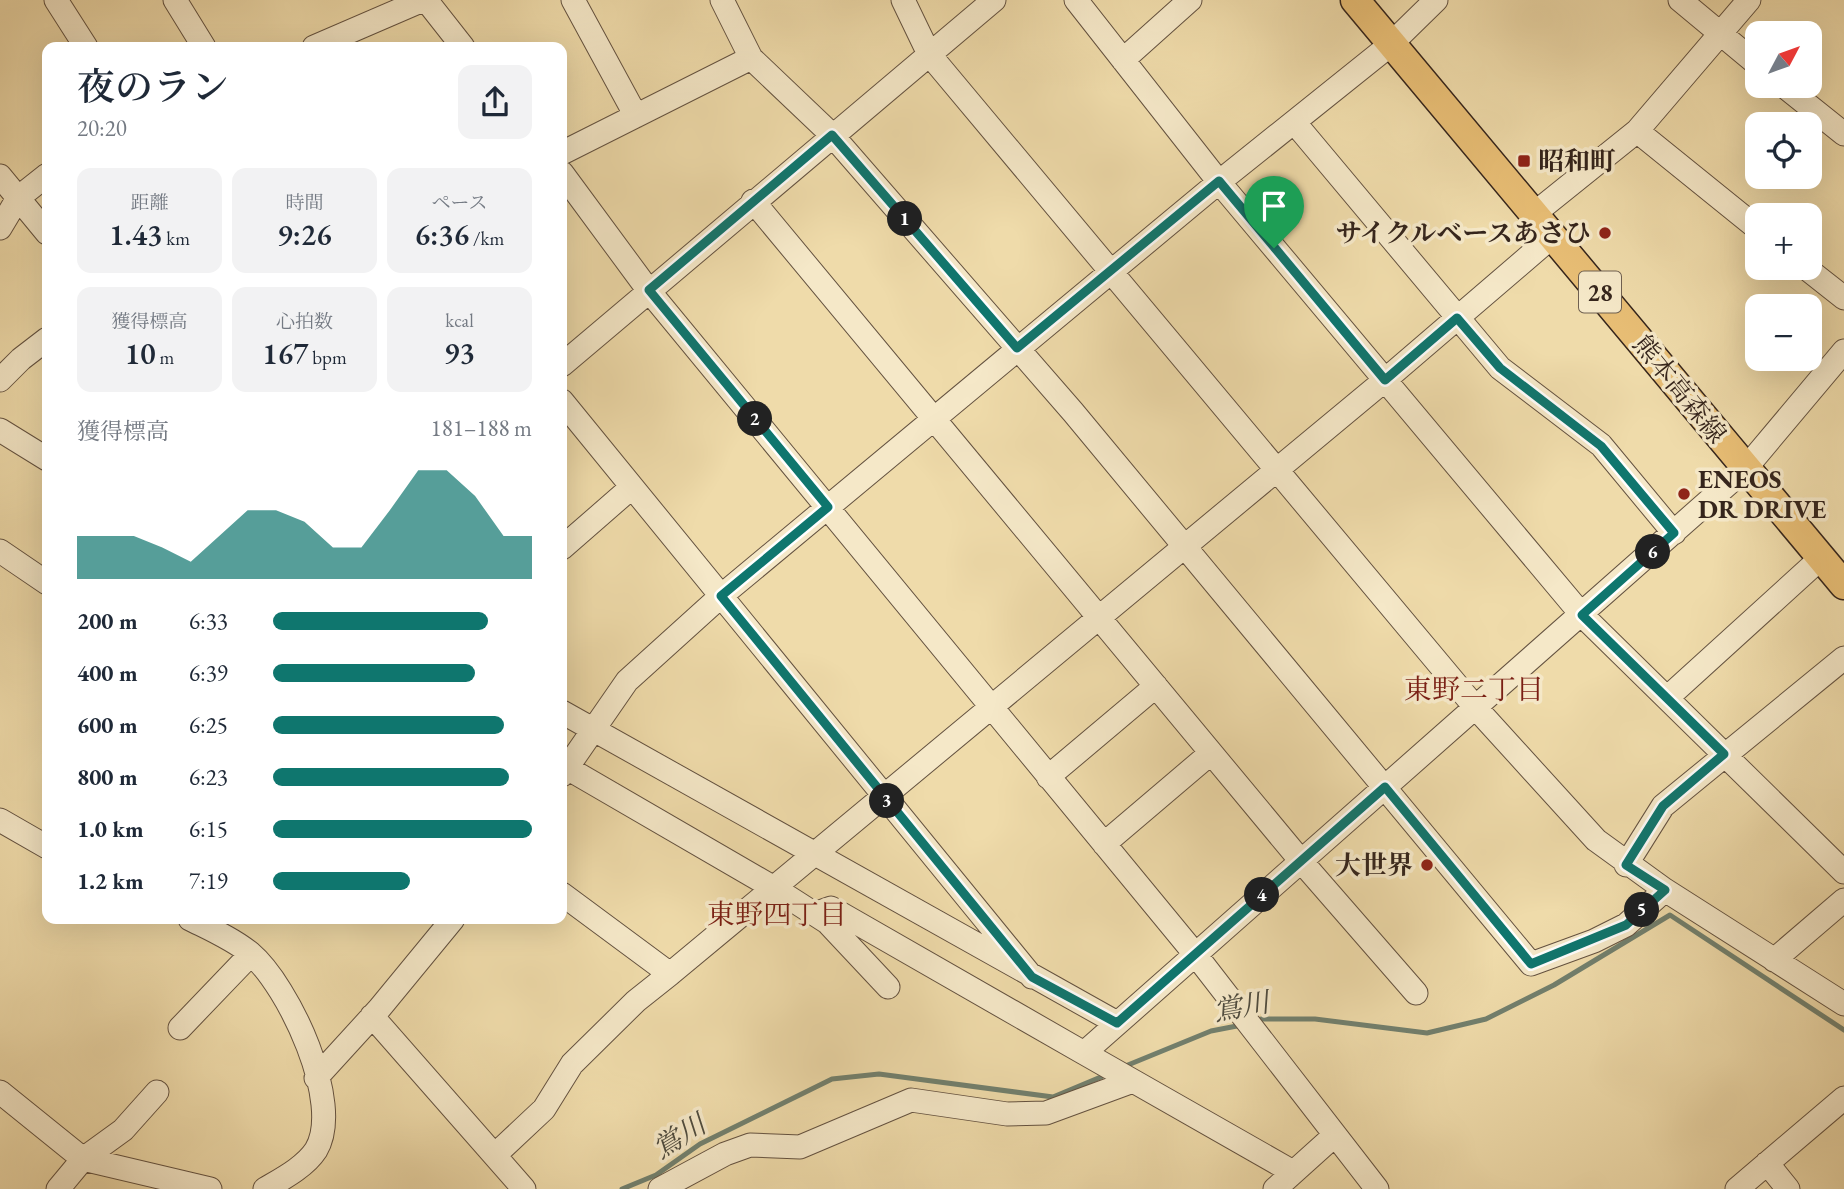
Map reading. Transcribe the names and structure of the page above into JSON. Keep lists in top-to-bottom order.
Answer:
{
  "streets": {
    "main road": ["28", "熊本高森線"]
  },
  "districts": ["東野二丁目", "東野四丁目"],
  "water": ["鴬川"],
  "places": {
    "transit": ["昭和町"],
    "other": ["サイクルベースあさひ", "ENEOS DR DRIVE", "大世界"]
  },
  "north": "top right",
  "page": {
    "map_buttons": ["+", "−"],
    "heading": ["夜のラン", "20:20"],
    "stats": [
      ["距離", "1.43 km"],
      ["時間", "9:26"],
      ["ペース", "6:36 /km"],
      ["獲得標高", "10 m"],
      ["心拍数", "167 bpm"],
      ["kcal", "93"]
    ],
    "pins": [
      "1",
      "2",
      "6",
      "3",
      "4",
      "5"
    ],
    "chart": ["獲得標高", "181–188 m"],
    "list": [
      {
        "name": "200 m",
        "note": "6:33"
      },
      {
        "name": "400 m",
        "note": "6:39"
      },
      {
        "name": "600 m",
        "note": "6:25"
      },
      {
        "name": "800 m",
        "note": "6:23"
      },
      {
        "name": "1.0 km",
        "note": "6:15"
      },
      {
        "name": "1.2 km",
        "note": "7:19"
      }
    ]
  }
}
